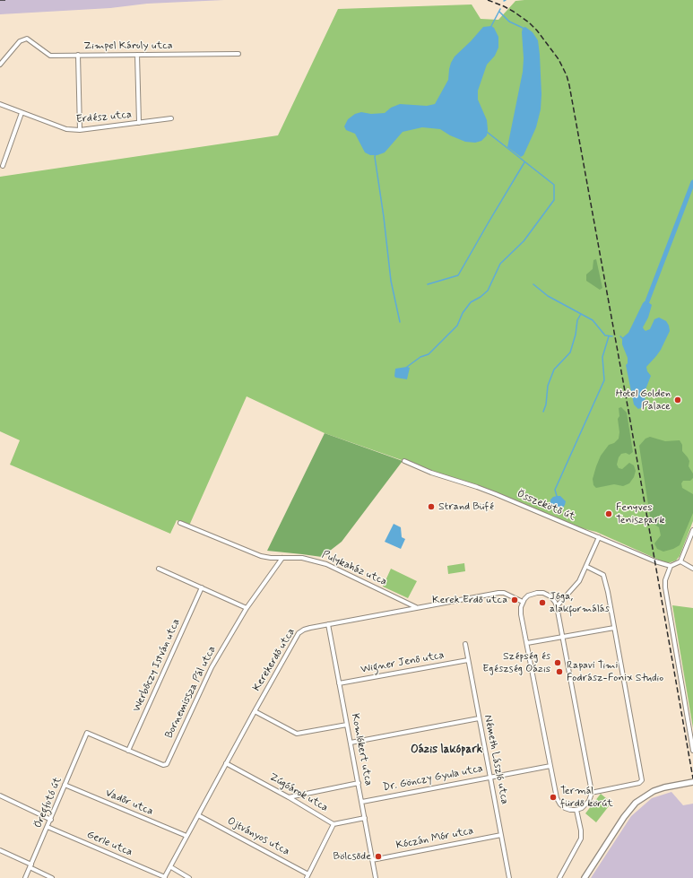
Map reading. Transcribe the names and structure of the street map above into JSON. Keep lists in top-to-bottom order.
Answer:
{
  "streets": {
    "street": [
      "Zimpel Károly utca",
      "Erdész utca",
      "Összekötő út",
      "Pulykaház utca",
      "Kerekerdő utca",
      "Wigner Jenő utca",
      "Werbőczy István utca",
      "Bornemissza Pál utca",
      "Komlókert utca",
      "Németh László utca",
      "Dr. Gönczy Gyula utca",
      "Zúgóárok utca",
      "Öregfutó út",
      "Vadőr utca",
      "Ojtványos utca",
      "Kóczán Mór utca",
      "Gerle utca"
    ]
  },
  "crossings": [
    ["Pulykaház utca", "Kerekerdő utca"],
    ["Pulykaház utca", "Bornemissza Pál utca"],
    ["Kerekerdő utca", "Komlókert utca"],
    ["Kerekerdő utca", "Zúgóárok utca"],
    ["Kerekerdő utca", "Vadőr utca"],
    ["Kerekerdő utca", "Ojtványos utca"],
    ["Kerekerdő utca", "Gerle utca"],
    ["Wigner Jenő utca", "Komlókert utca"],
    ["Wigner Jenő utca", "Németh László utca"],
    ["Werbőczy István utca", "Bornemissza Pál utca"],
    ["Bornemissza Pál utca", "Öregfutó út"],
    ["Komlókert utca", "Dr. Gönczy Gyula utca"],
    ["Komlókert utca", "Zúgóárok utca"],
    ["Komlókert utca", "Kóczán Mór utca"],
    ["Németh László utca", "Dr. Gönczy Gyula utca"],
    ["Németh László utca", "Kóczán Mór utca"],
    ["Öregfutó út", "Vadőr utca"],
    ["Öregfutó út", "Gerle utca"]
  ],
  "districts": ["Oázis lakópark"],
  "places": [
    "Hotel Golden Palace",
    "Strand Büfé",
    "Fenyves Teniszpark",
    "Kerek Erdő utca",
    "Jóga, alakformálás",
    "Szépség és Egészség Oázis",
    "Rapavi Timi Fodrász-Fonix Studio",
    "Termál fürdő körút",
    "Bölcsőde"
  ]
}
